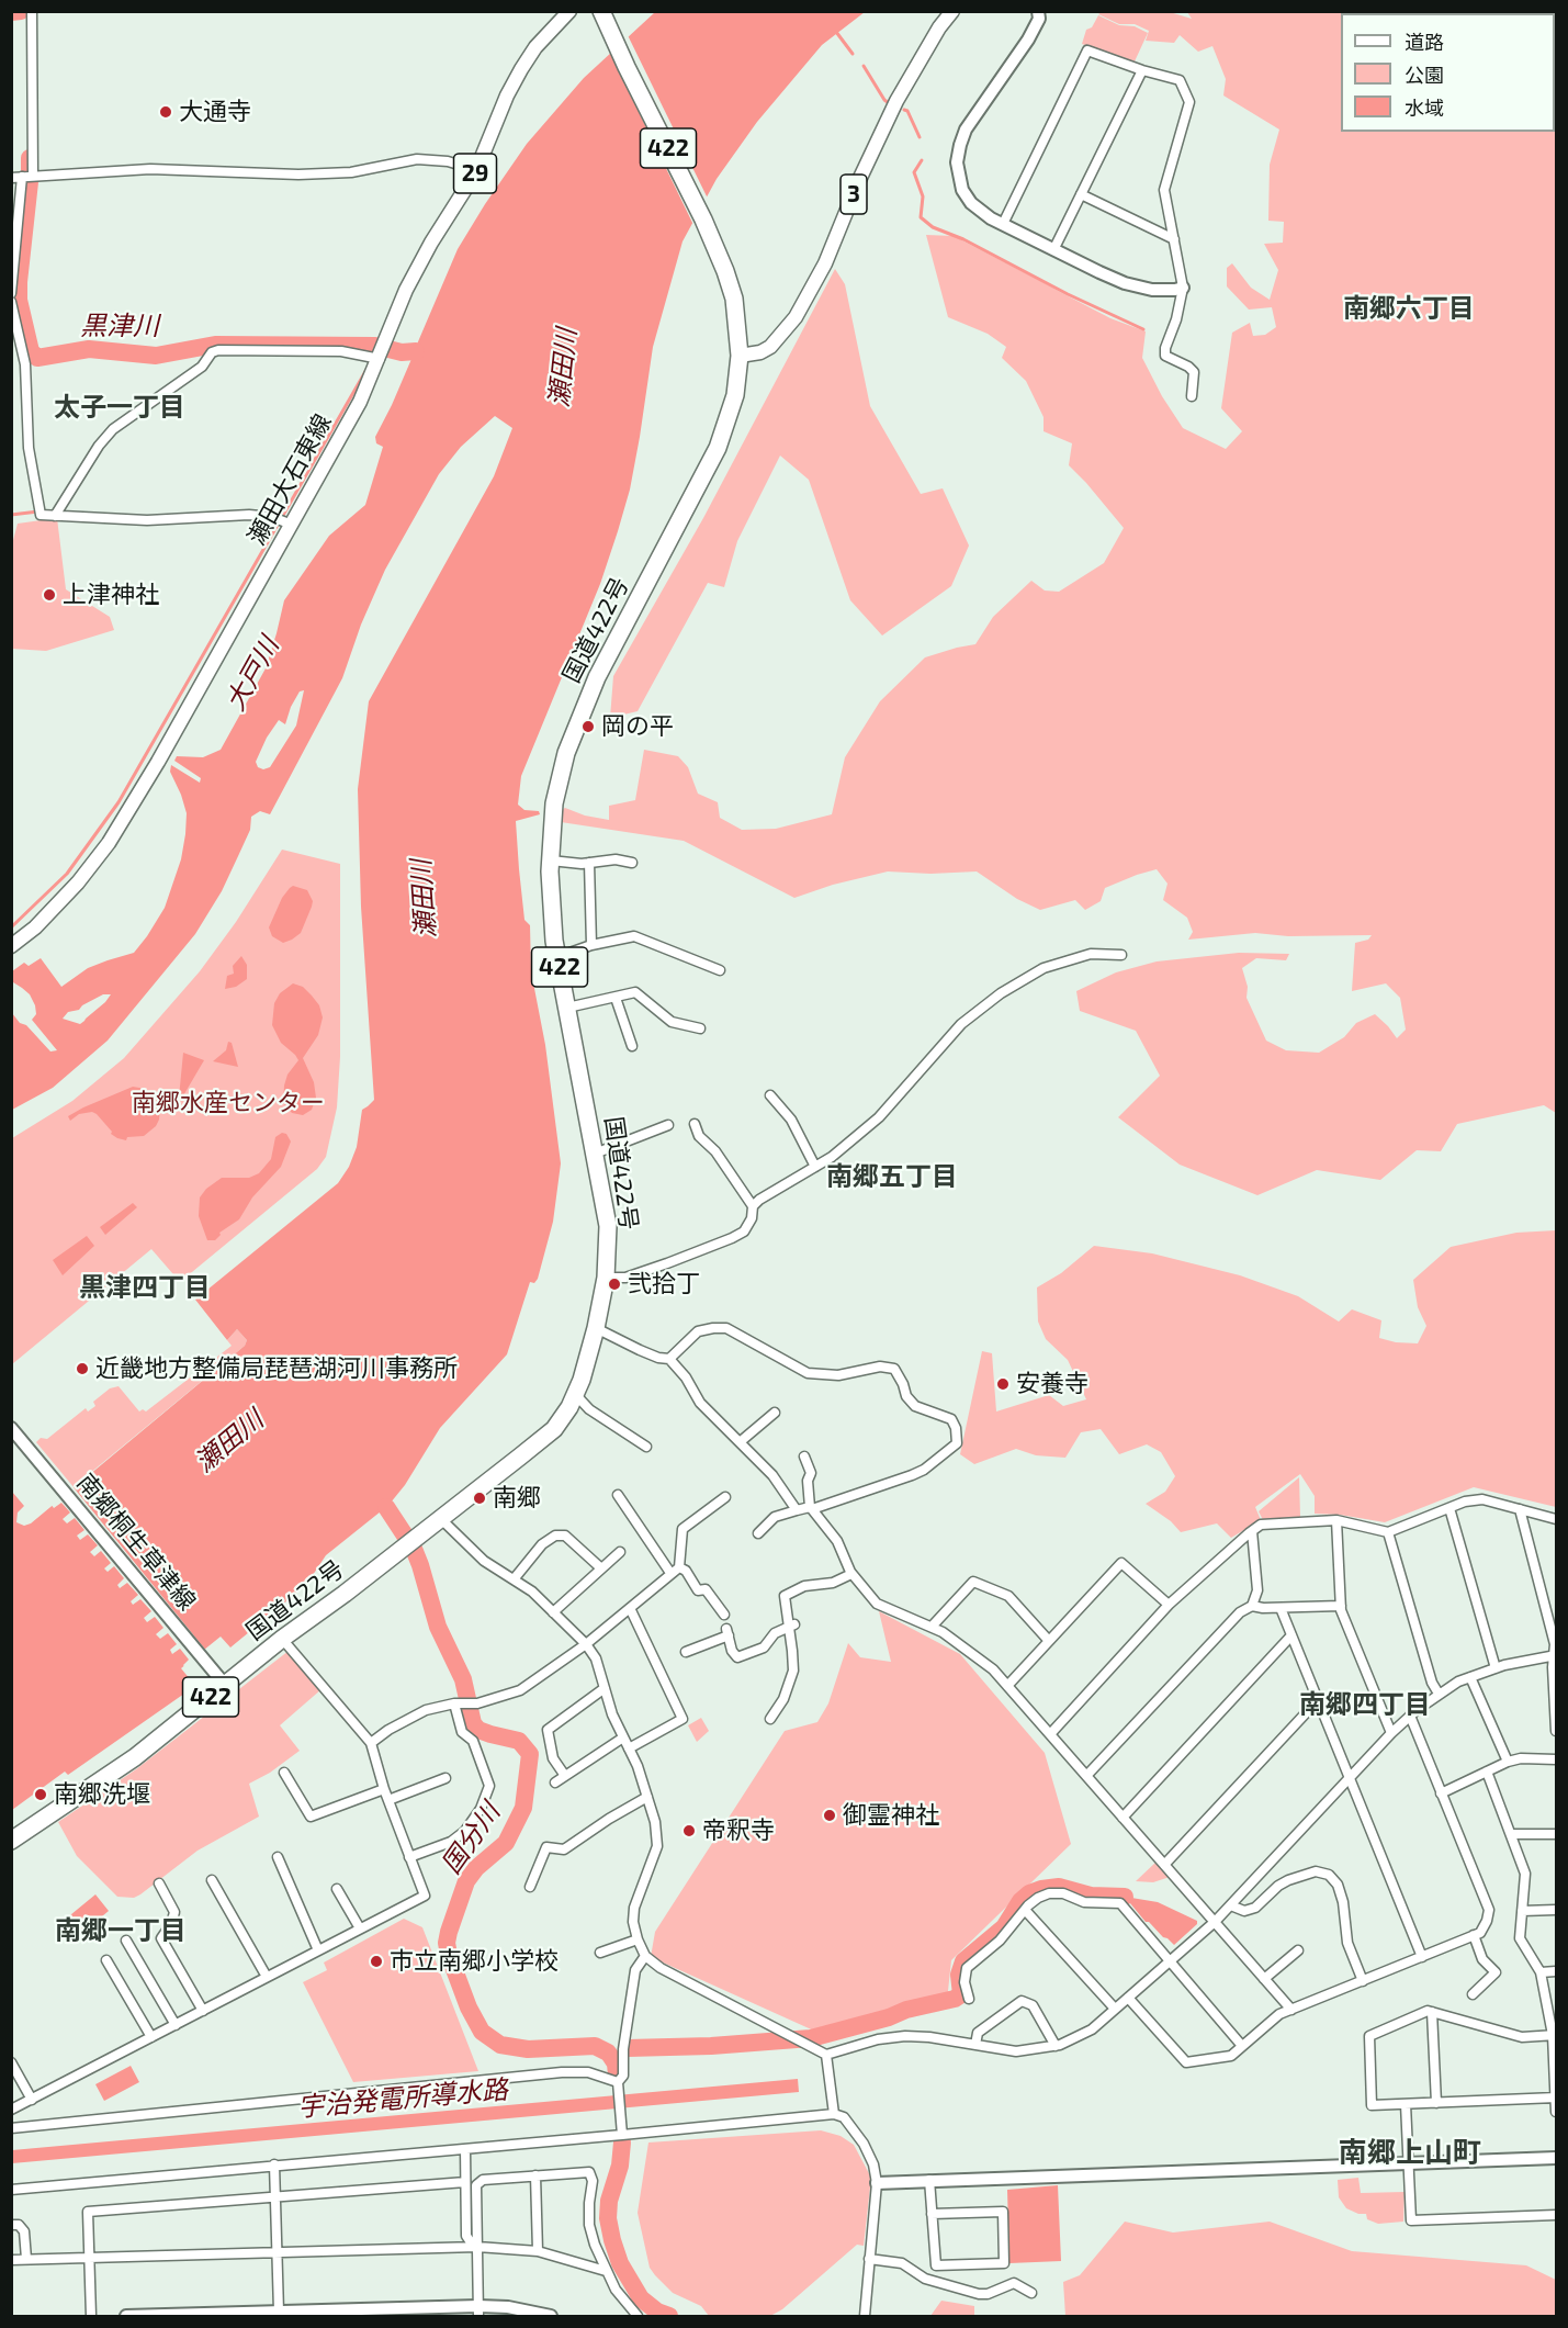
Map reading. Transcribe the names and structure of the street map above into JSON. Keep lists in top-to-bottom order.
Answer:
{
  "streets": {
    "highway": ["422", "国道422号"],
    "main road": ["29", "3", "瀬田大石東線"],
    "street": ["南郷桐生草津線"]
  },
  "crossings": [
    ["422", "3"],
    ["422", "国道422号"],
    ["3", "国道422号"],
    ["国道422号", "南郷桐生草津線"]
  ],
  "districts": [
    "南郷六丁目",
    "太子一丁目",
    "南郷五丁目",
    "黒津四丁目",
    "南郷四丁目",
    "南郷一丁目",
    "南郷上山町"
  ],
  "water": [
    "黒津川",
    "瀬田川",
    "大戸川",
    "国分川",
    "宇治発電所導水路"
  ],
  "parks": ["南郷水産センター"],
  "places": [
    "大通寺",
    "上津神社",
    "岡の平",
    "弐拾丁",
    "近畿地方整備局琵琶湖河川事務所",
    "安養寺",
    "南郷",
    "南郷洗堰",
    "御霊神社",
    "帝釈寺",
    "市立南郷小学校"
  ],
  "legend": ["道路", "公園", "水域"]
}
